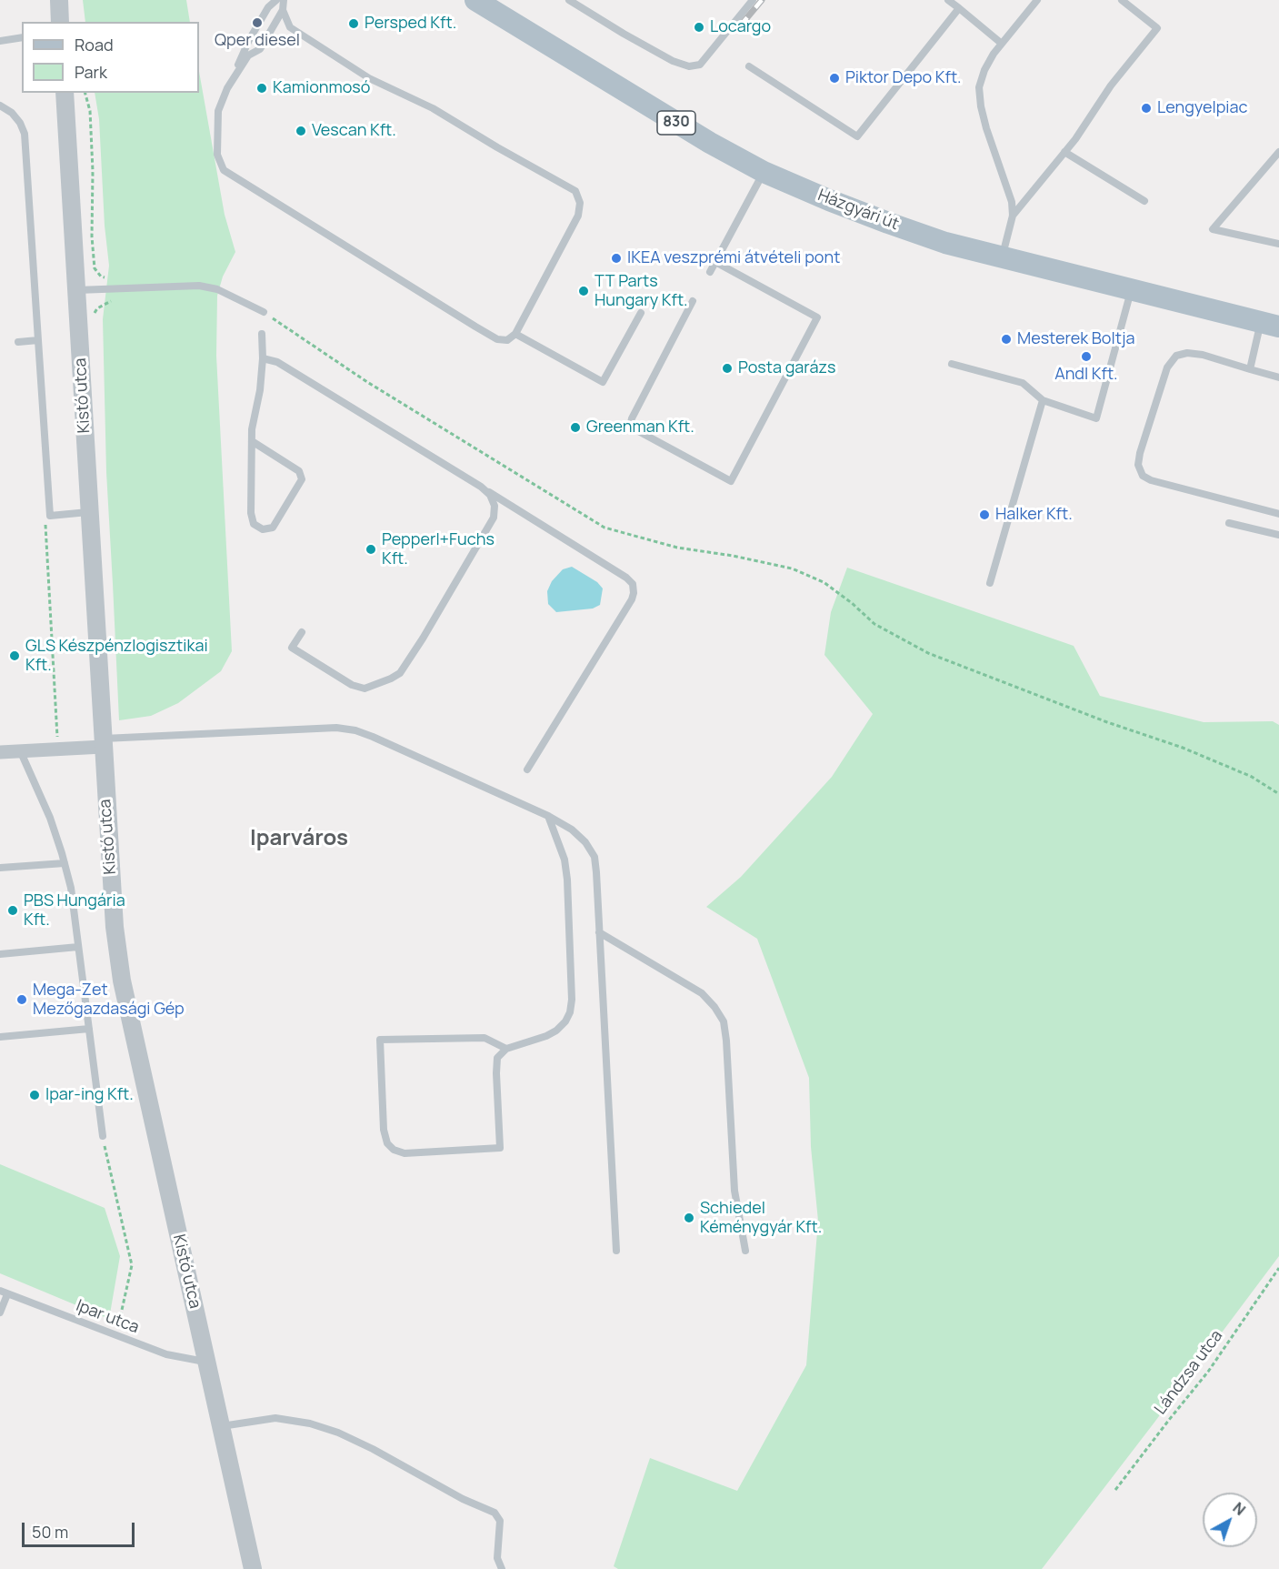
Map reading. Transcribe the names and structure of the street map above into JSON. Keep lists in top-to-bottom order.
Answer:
{
  "streets": {
    "main road": ["830", "Házgyári út"],
    "street": ["Kistó utca"],
    "lane": ["Ipar utca"],
    "path": ["Lándzsa utca"]
  },
  "crossings": [
    ["Kistó utca", "Ipar utca"]
  ],
  "districts": ["Iparváros"],
  "places": [
    "Qper diesel",
    "Persped Kft.",
    "Locargo",
    "Piktor Depo Kft.",
    "Kamionmosó",
    "Lengyelpiac",
    "Vescan Kft.",
    "IKEA veszprémi átvételi pont",
    "TT Parts Hungary Kft.",
    "Mesterek Boltja",
    "Andl Kft.",
    "Posta garázs",
    "Greenman Kft.",
    "Halker Kft.",
    "Pepperl+Fuchs Kft.",
    "GLS Készpénzlogisztikai Kft.",
    "PBS Hungária Kft.",
    "Mega-Zet Mezőgazdasági Gép",
    "Ipar-ing Kft.",
    "Schiedel Kéménygyár Kft."
  ],
  "legend": ["Road", "Park"],
  "scale_bar": "50 m",
  "north": "top right"
}
